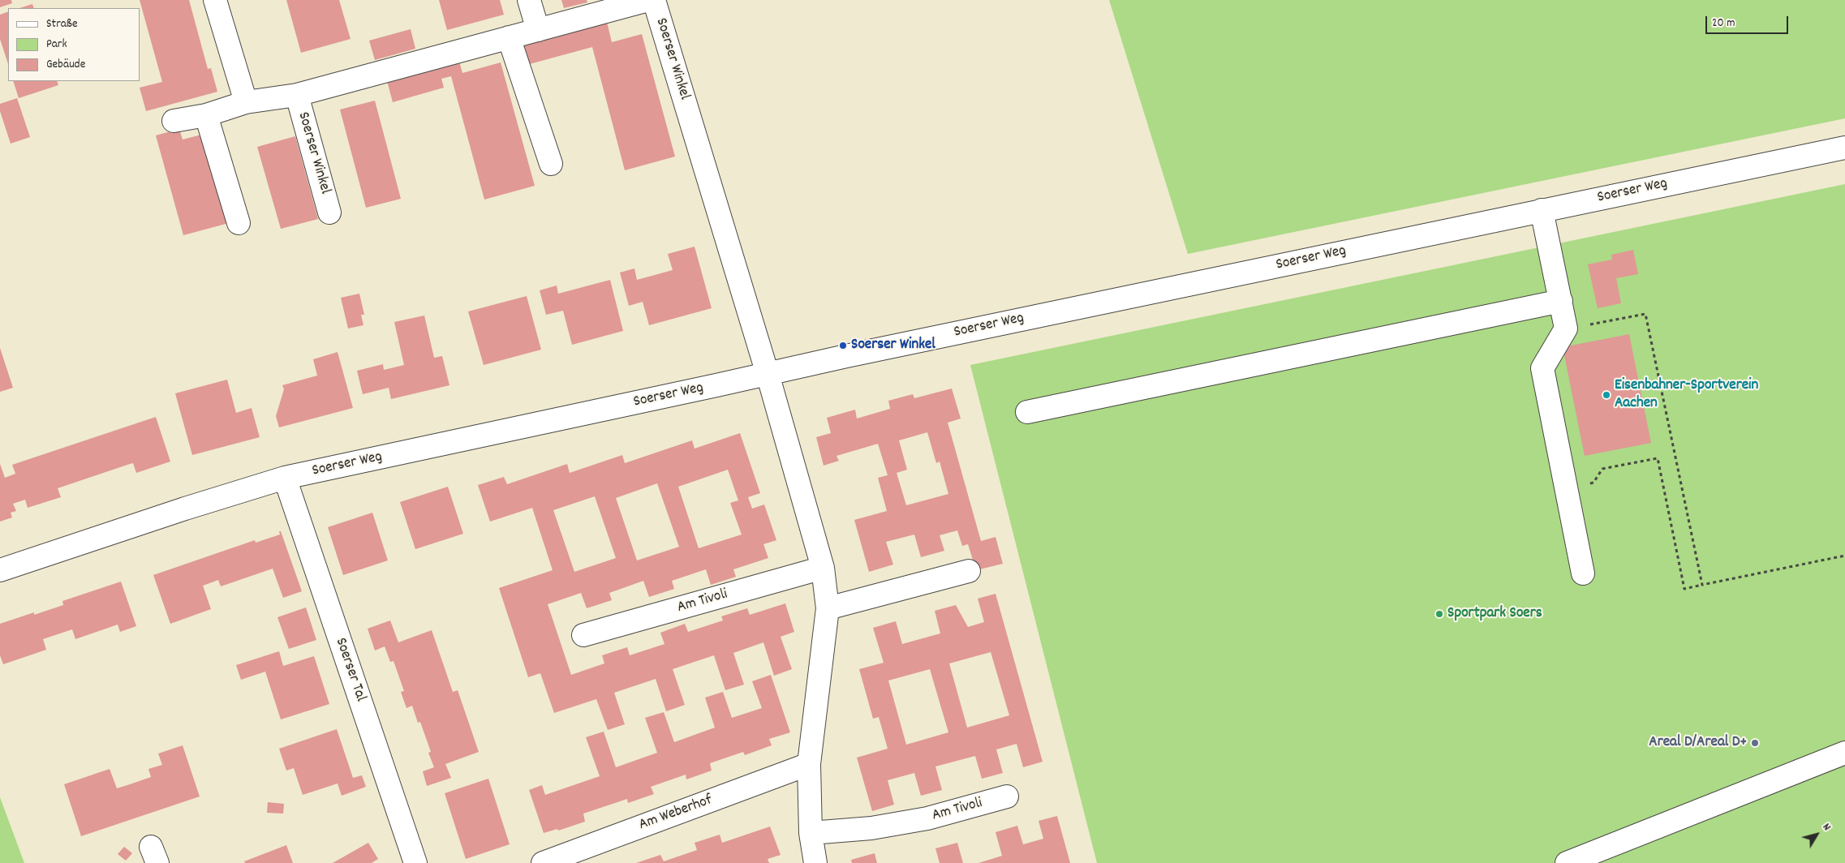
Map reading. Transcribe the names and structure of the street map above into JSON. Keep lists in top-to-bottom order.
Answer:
{
  "streets": {
    "street": [
      "Soerser Winkel",
      "Soerser Weg",
      "Am Tivoli",
      "Soerser Tal",
      "Am Weberhof"
    ]
  },
  "crossings": [
    ["Soerser Winkel", "Soerser Weg"],
    ["Soerser Weg", "Soerser Tal"]
  ],
  "places": [
    "Soerser Winkel",
    "Eisenbahner-Sportverein Aachen",
    "Sportpark Soers",
    "Areal D/Areal D+"
  ],
  "legend": ["Straße", "Park", "Gebäude"],
  "scale_bar": "20 m",
  "north": "top right"
}
